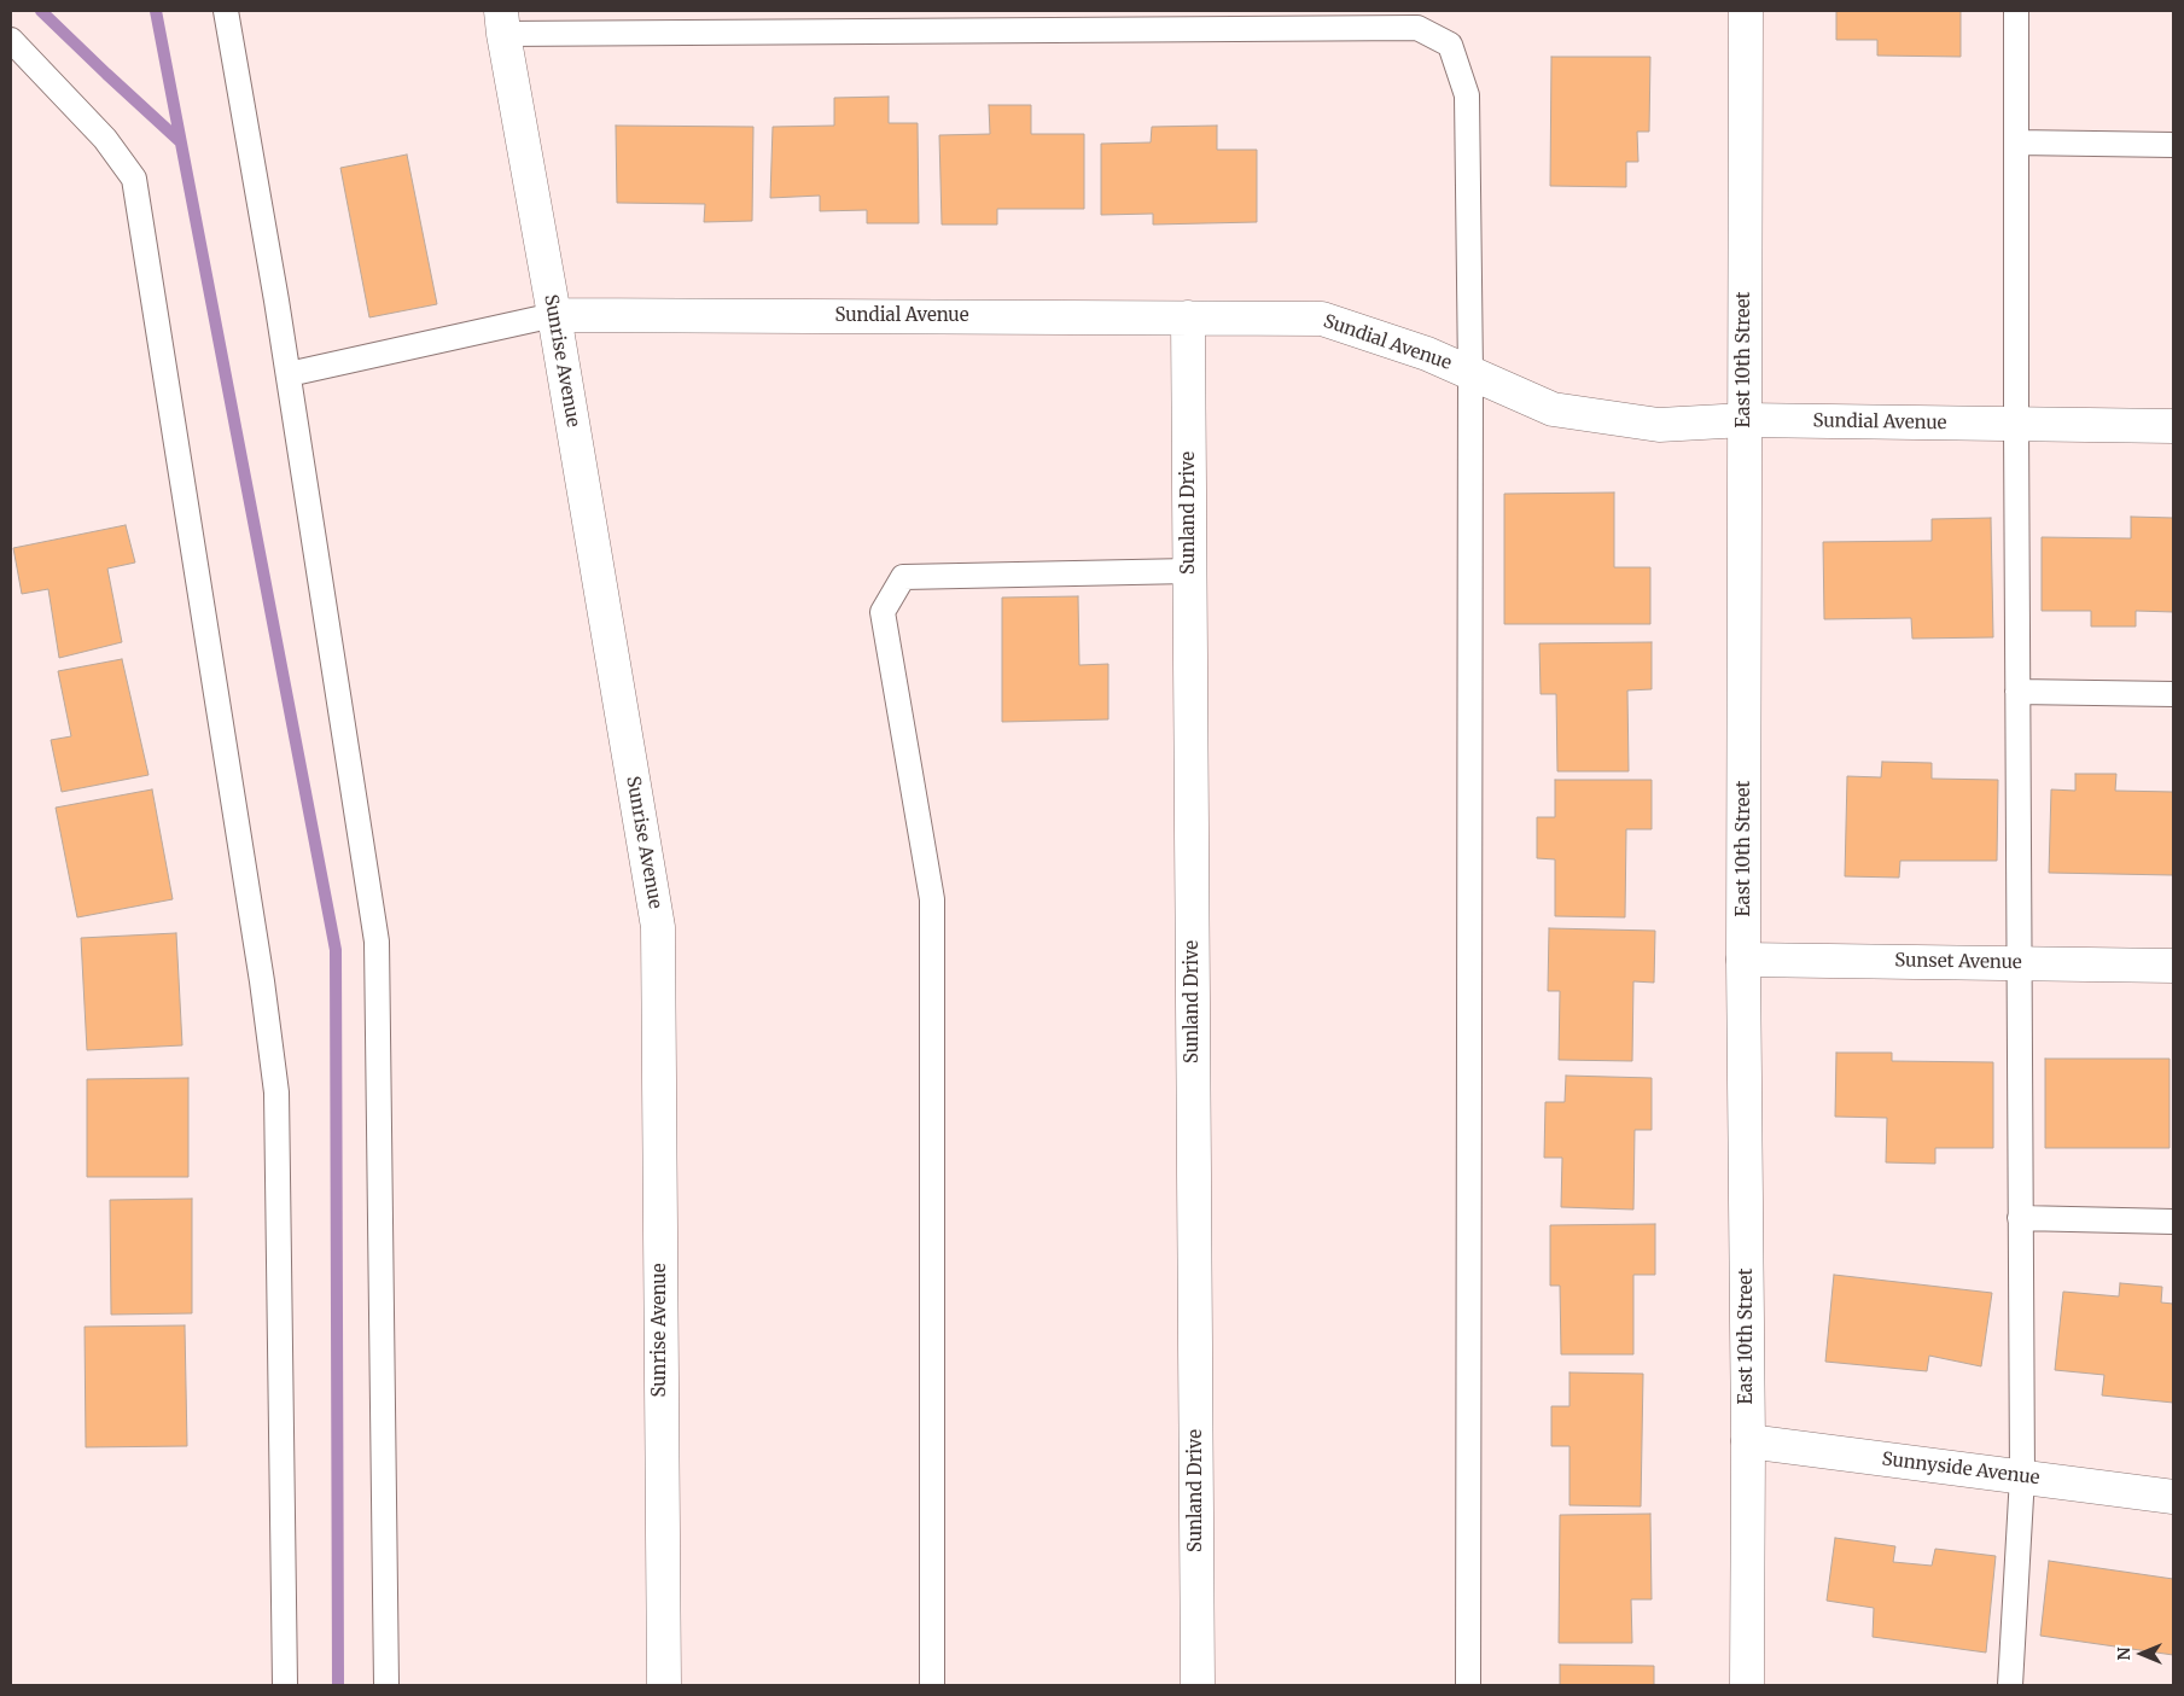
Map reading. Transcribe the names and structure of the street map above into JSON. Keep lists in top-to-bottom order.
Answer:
{
  "streets": {
    "street": [
      "Sundial Avenue",
      "East 10th Street",
      "Sunrise Avenue",
      "Sunland Drive",
      "Sunset Avenue",
      "Sunnyside Avenue"
    ]
  },
  "crossings": [
    ["Sundial Avenue", "East 10th Street"],
    ["Sundial Avenue", "Sunrise Avenue"],
    ["Sundial Avenue", "Sunland Drive"],
    ["East 10th Street", "Sunset Avenue"],
    ["East 10th Street", "Sunnyside Avenue"]
  ],
  "north": "left"
}
